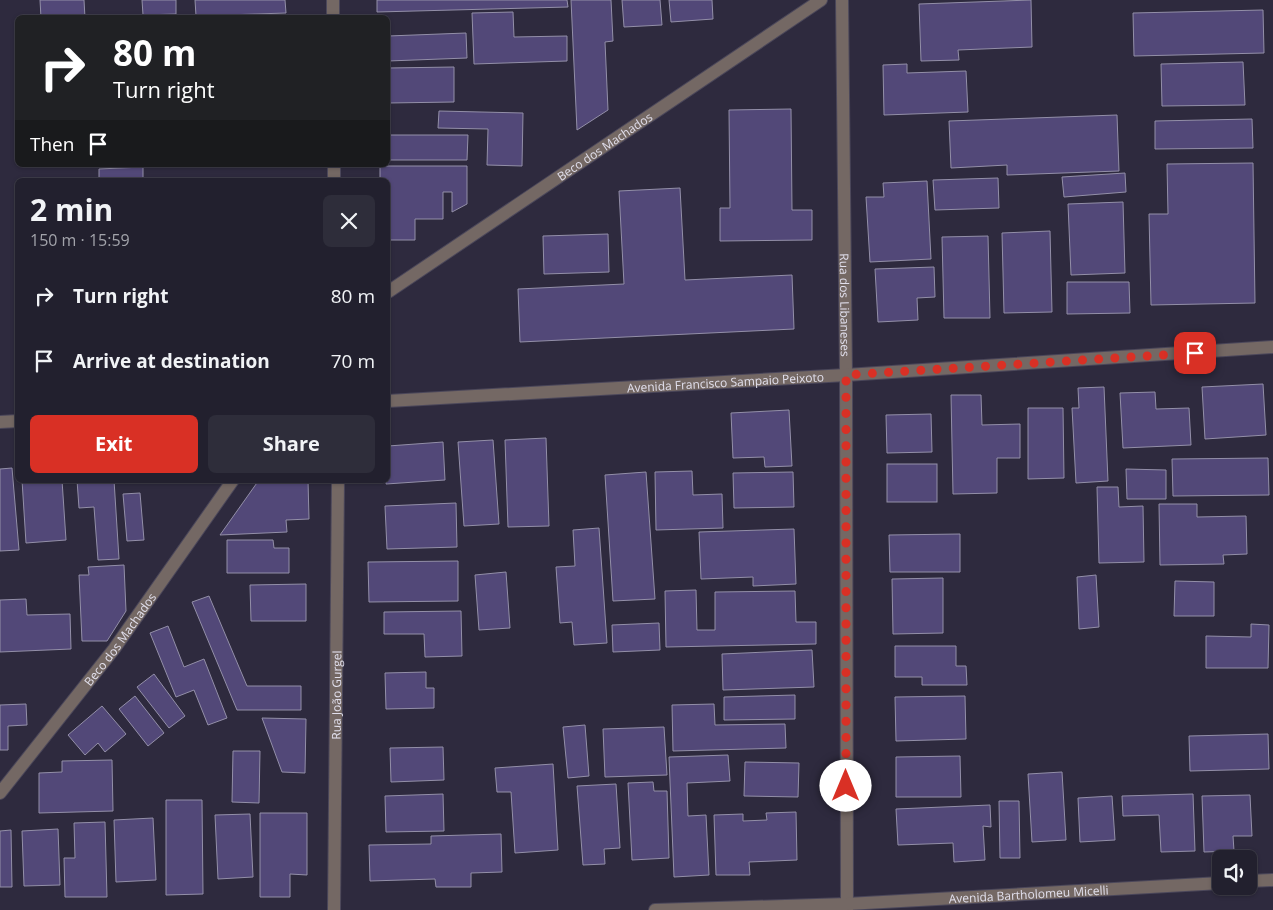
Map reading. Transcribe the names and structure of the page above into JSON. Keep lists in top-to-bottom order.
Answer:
{
  "streets": {
    "street": [
      "Beco dos Machados",
      "Rua dos Libaneses",
      "Avenida Francisco Sampaio Peixoto",
      "Rua João Gurgel",
      "Avenida Bartholomeu Micelli"
    ]
  },
  "crossings": [
    ["Rua dos Libaneses", "Avenida Francisco Sampaio Peixoto"],
    ["Rua dos Libaneses", "Avenida Bartholomeu Micelli"]
  ],
  "page": {
    "turn": ["80 m", "Turn right"],
    "then": "Then",
    "heading": ["2 min", "150 m · 15:59"],
    "list": [
      {
        "name": "Turn right",
        "value": "80 m"
      },
      {
        "name": "Arrive at destination",
        "value": "70 m"
      }
    ],
    "buttons": ["Exit", "Share"]
  }
}
